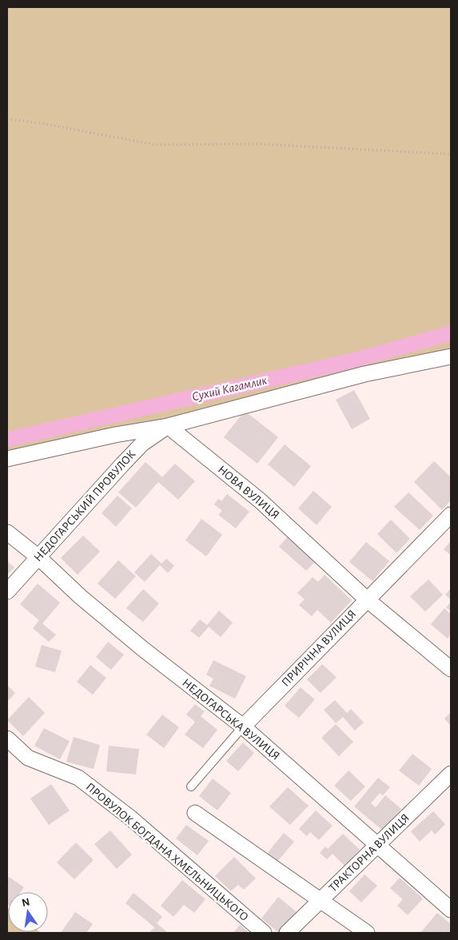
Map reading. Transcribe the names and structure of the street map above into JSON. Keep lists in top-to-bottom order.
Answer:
{
  "streets": {
    "street": [
      "НОВА ВУЛИЦЯ",
      "НЕДОГАРСЬКИЙ ПРОВУЛОК",
      "ПРИРІЧНА ВУЛИЦЯ",
      "НЕДОГАРСЬКА ВУЛИЦЯ",
      "ПРОВУЛОК БОГДАНА ХМЕЛЬНИЦЬКОГО",
      "ТРАКТОРНА ВУЛИЦЯ"
    ]
  },
  "crossings": [
    ["НОВА ВУЛИЦЯ", "НЕДОГАРСЬКИЙ ПРОВУЛОК"],
    ["НОВА ВУЛИЦЯ", "ПРИРІЧНА ВУЛИЦЯ"],
    ["НЕДОГАРСЬКИЙ ПРОВУЛОК", "НЕДОГАРСЬКА ВУЛИЦЯ"],
    ["ПРИРІЧНА ВУЛИЦЯ", "НЕДОГАРСЬКА ВУЛИЦЯ"],
    ["НЕДОГАРСЬКА ВУЛИЦЯ", "ТРАКТОРНА ВУЛИЦЯ"]
  ],
  "water": ["Сухий Кагамлик"],
  "north": "top"
}
